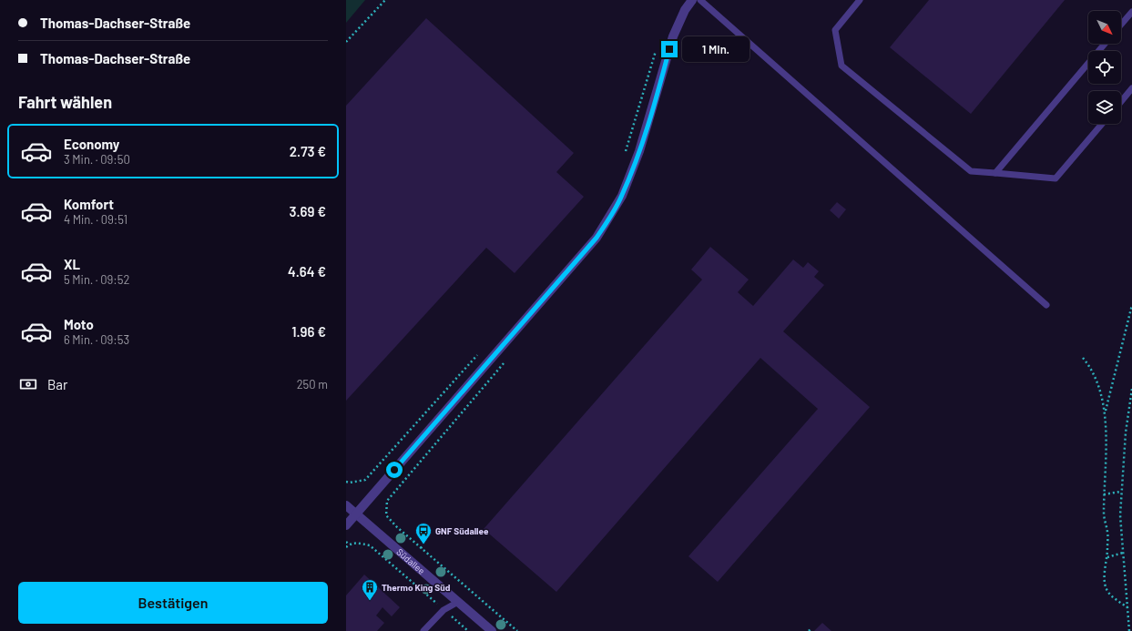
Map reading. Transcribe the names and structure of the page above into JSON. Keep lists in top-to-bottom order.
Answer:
{
  "streets": {
    "street": ["Südallee"]
  },
  "places": {
    "bus stop": ["GNF Südallee"],
    "building": ["Thermo King Süd"]
  },
  "north": "bottom right",
  "page": {
    "banner": ["Thomas-Dachser-Straße", "Thomas-Dachser-Straße"],
    "bubble": "1 Min.",
    "heading": "Fahrt wählen",
    "list": [
      {
        "name": "Economy",
        "note": "3 Min. · 09:50",
        "value": "2.73 €"
      },
      {
        "name": "Komfort",
        "note": "4 Min. · 09:51",
        "value": "3.69 €"
      },
      {
        "name": "XL",
        "note": "5 Min. · 09:52",
        "value": "4.64 €"
      },
      {
        "name": "Moto",
        "note": "6 Min. · 09:53",
        "value": "1.96 €"
      }
    ],
    "pay": ["Bar", "250 m"],
    "buttons": "Bestätigen"
  }
}
